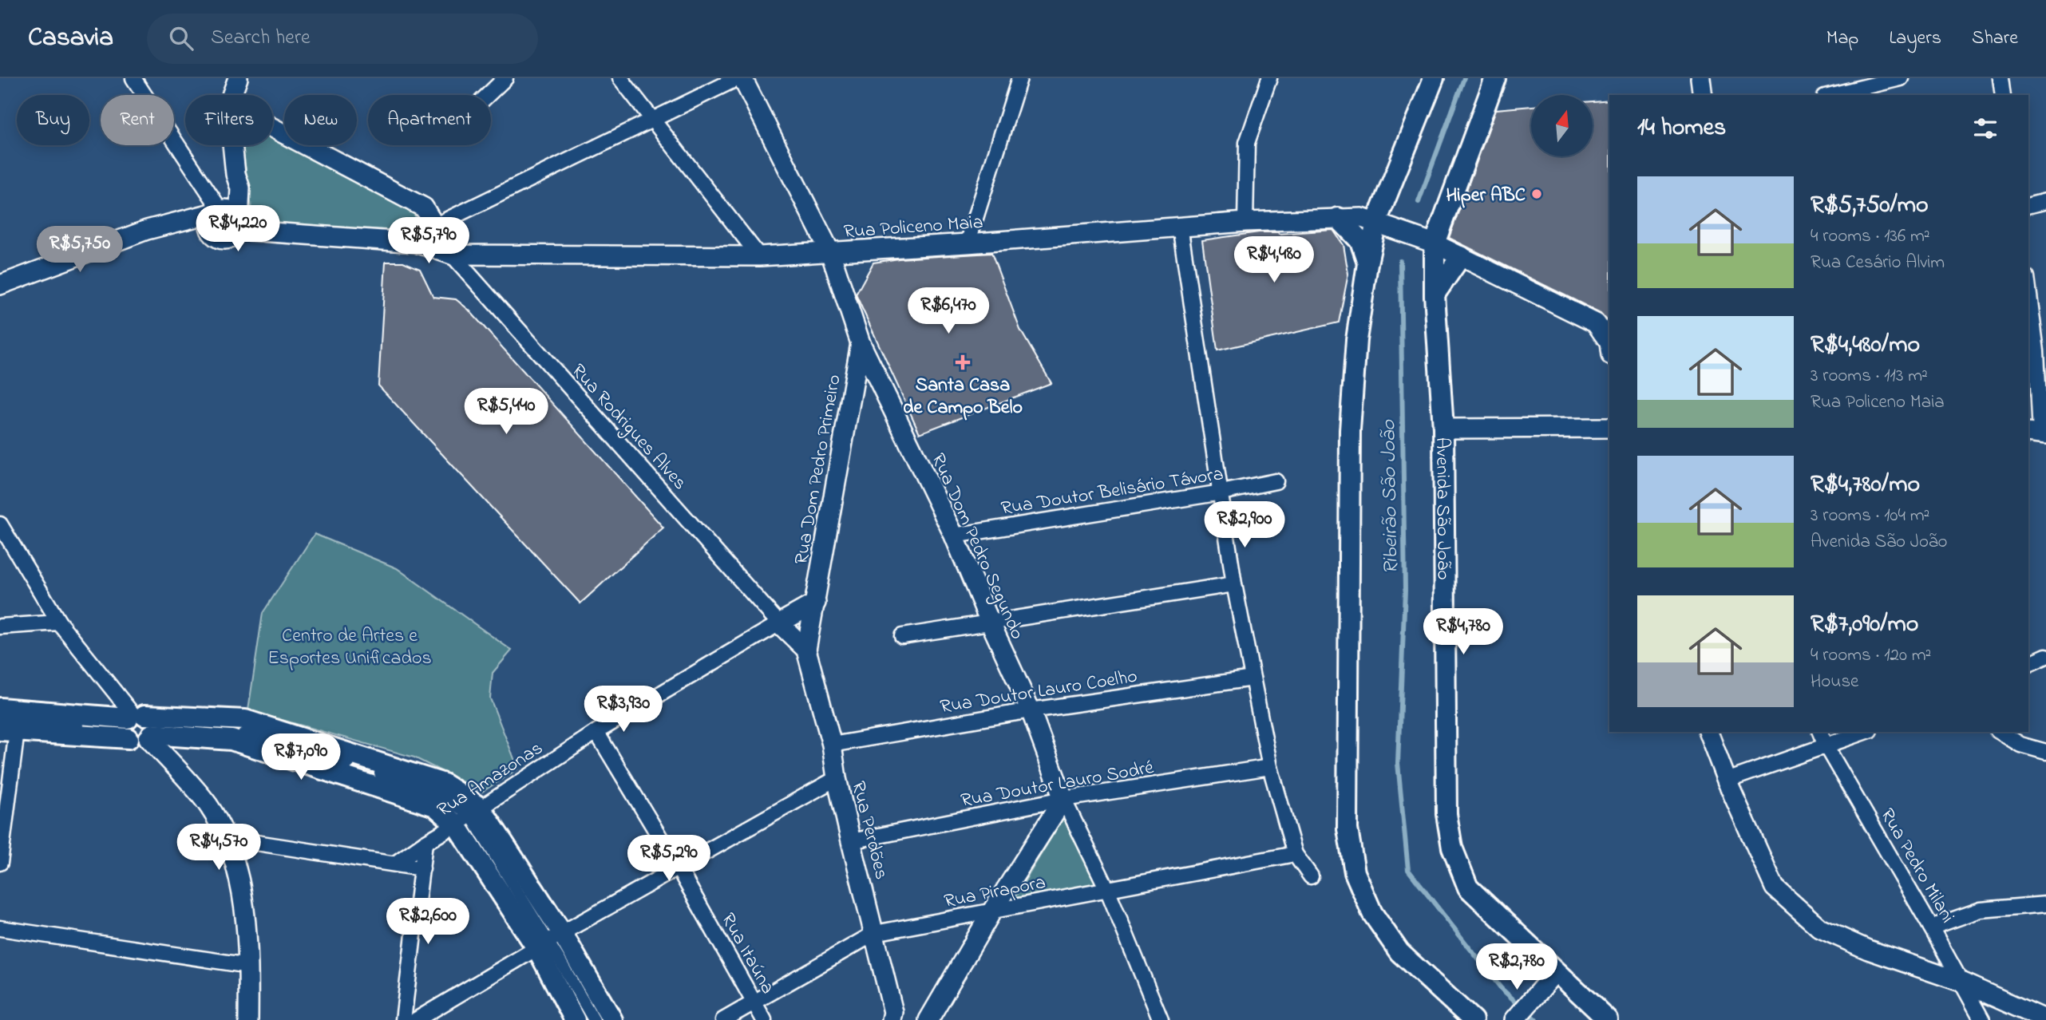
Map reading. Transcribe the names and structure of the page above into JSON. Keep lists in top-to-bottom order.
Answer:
{
  "streets": {
    "main road": ["Avenida São João"],
    "street": [
      "Rua Policeno Maia",
      "Rua Rodrigues Alves",
      "Rua Dom Pedro Primeiro",
      "Rua Doutor Belisário Távora",
      "Rua Dom Pedro Segundo",
      "Rua Doutor Lauro Coelho",
      "Rua Amazonas",
      "Rua Doutor Lauro Sodré",
      "Rua Perdões",
      "Rua Pedro Milani",
      "Rua Pirapora",
      "Rua Itaúna"
    ]
  },
  "crossings": [
    ["Rua Policeno Maia", "Rua Rodrigues Alves"],
    ["Rua Policeno Maia", "Avenida São João"],
    ["Rua Policeno Maia", "Rua Dom Pedro Segundo"],
    ["Rua Rodrigues Alves", "Rua Amazonas"],
    ["Rua Dom Pedro Primeiro", "Rua Dom Pedro Segundo"],
    ["Rua Dom Pedro Primeiro", "Rua Perdões"],
    ["Rua Doutor Belisário Távora", "Rua Dom Pedro Segundo"],
    ["Rua Dom Pedro Segundo", "Rua Doutor Lauro Coelho"],
    ["Rua Dom Pedro Segundo", "Rua Doutor Lauro Sodré"],
    ["Rua Doutor Lauro Coelho", "Rua Perdões"],
    ["Rua Amazonas", "Rua Itaúna"],
    ["Rua Doutor Lauro Sodré", "Rua Perdões"],
    ["Rua Perdões", "Rua Pirapora"],
    ["Rua Pirapora", "Rua Itaúna"]
  ],
  "water": ["Ribeirão São João"],
  "parks": ["Centro de Artes e Esportes Unificados"],
  "places": {
    "other": ["Hiper ABC"],
    "health": ["Santa Casa de Campo Belo"]
  },
  "north": "top",
  "page": {
    "header": "Casavia",
    "search": "Search here",
    "nav": ["Map", "Layers", "Share"],
    "chip": [
      "Buy",
      "Rent",
      "Filters",
      "New",
      "Apartment"
    ],
    "heading": "14 homes",
    "list": [
      {
        "name": "R$5,750/mo",
        "note": "4 rooms · 136 m² · Rua Cesário Alvim"
      },
      {
        "name": "R$4,480/mo",
        "note": "3 rooms · 113 m² · Rua Policeno Maia"
      },
      {
        "name": "R$4,780/mo",
        "note": "3 rooms · 104 m² · Avenida São João"
      },
      {
        "name": "R$7,090/mo",
        "note": "4 rooms · 120 m² · House"
      }
    ],
    "price": [
      "R$4,220",
      "R$5,790",
      "R$5,750",
      "R$4,480",
      "R$6,470",
      "R$5,440",
      "R$2,900",
      "R$4,780",
      "R$3,930",
      "R$7,090",
      "R$4,570",
      "R$5,290",
      "R$2,600",
      "R$2,780"
    ]
  }
}
